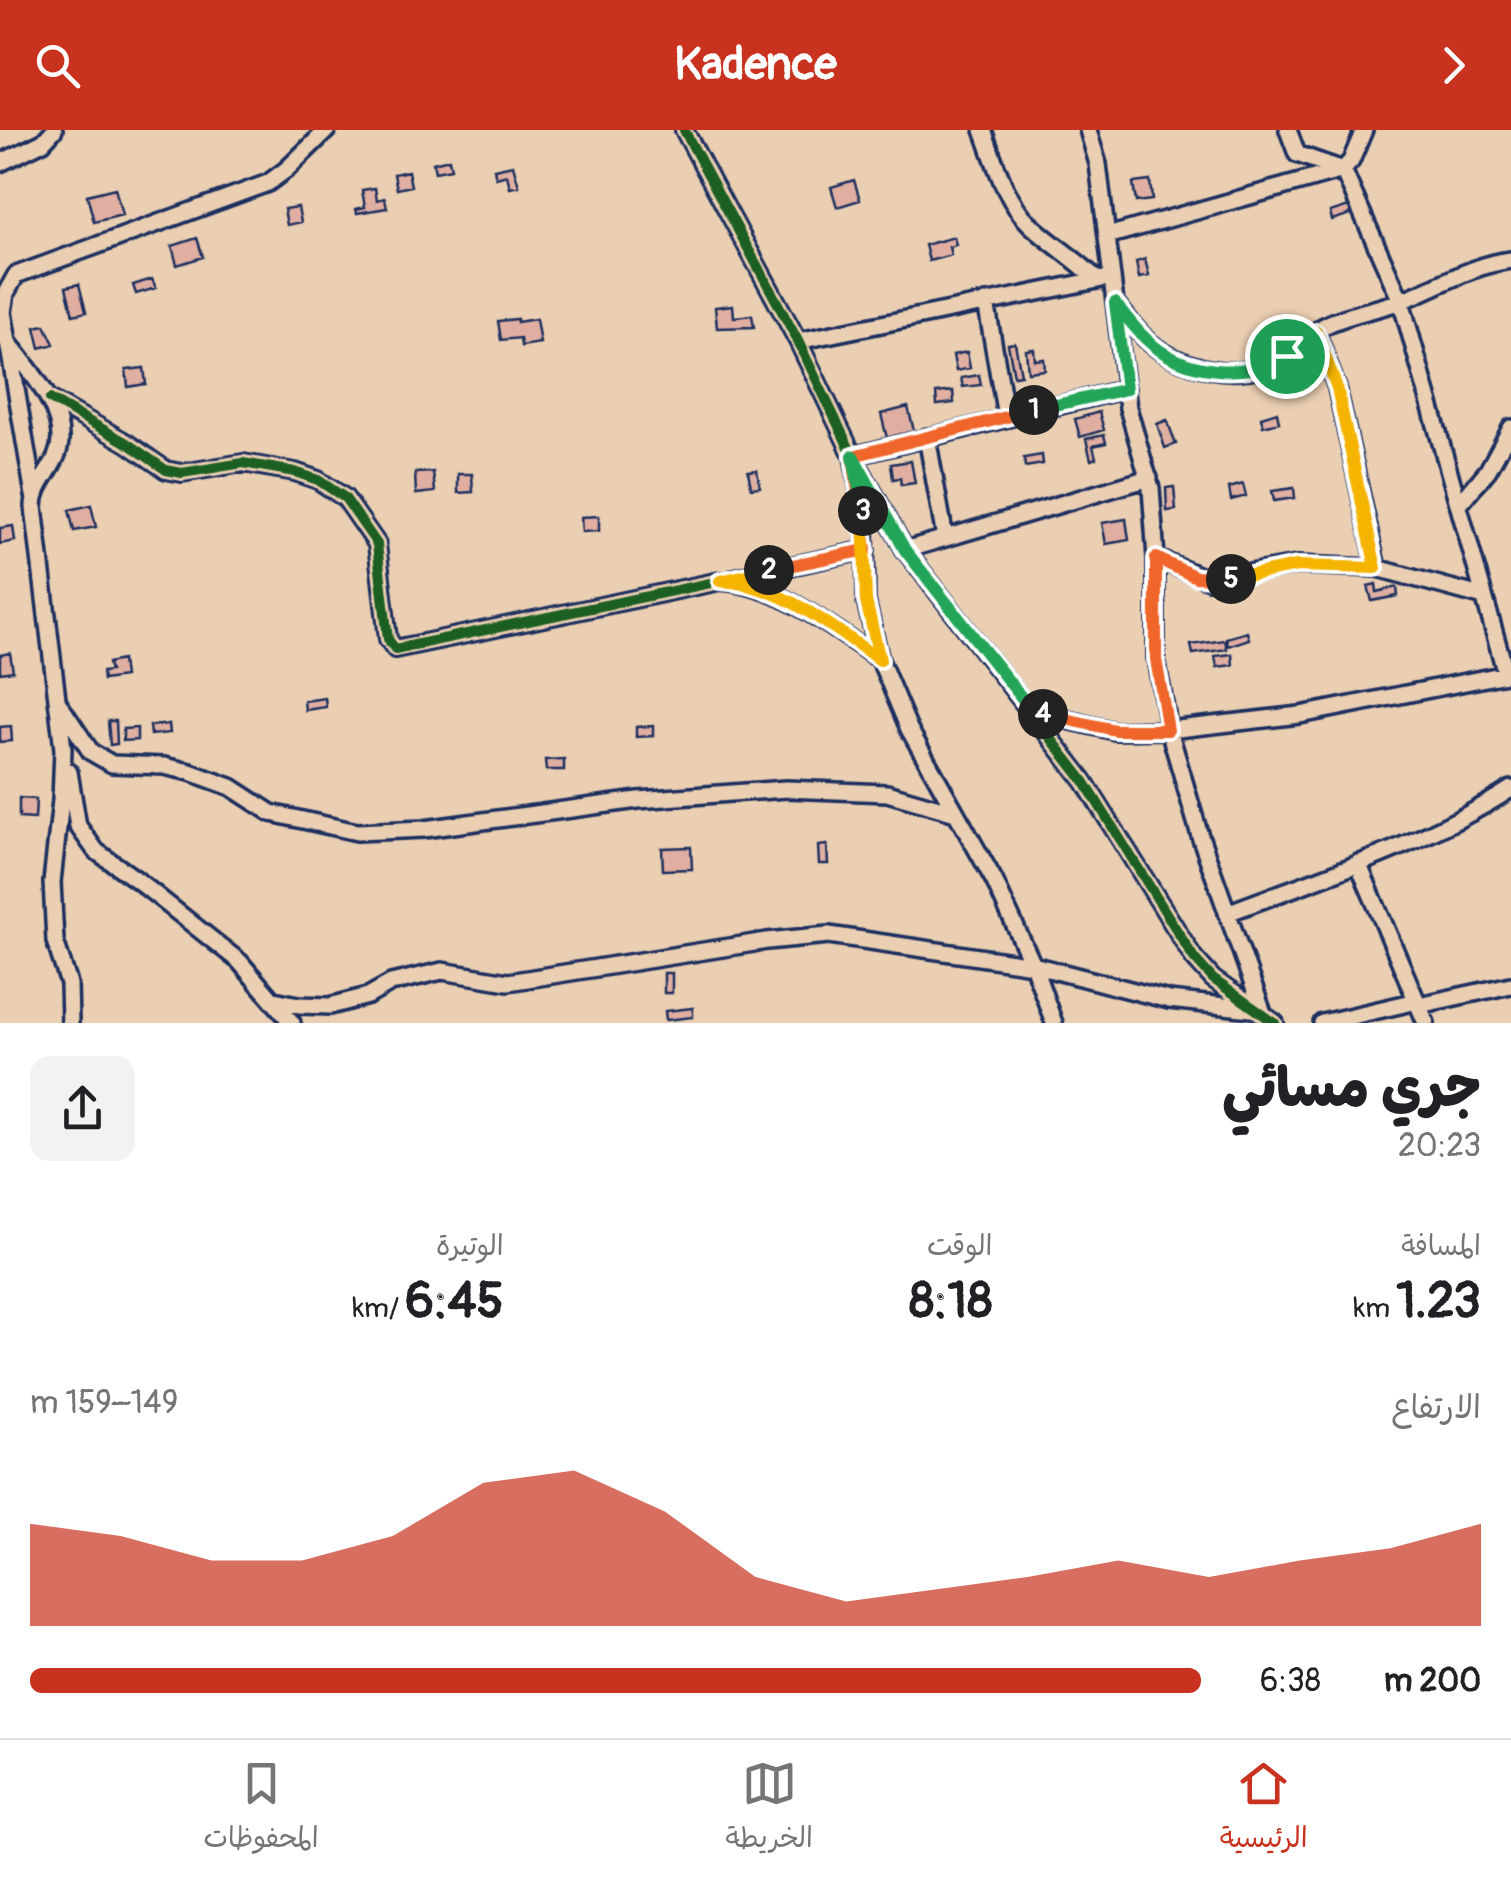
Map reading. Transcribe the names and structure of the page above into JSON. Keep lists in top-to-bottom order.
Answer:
{
  "page": {
    "header": "Kadence",
    "pins": [
      "1",
      "3",
      "2",
      "5",
      "4"
    ],
    "heading": ["جري مسائي", "20:23"],
    "stats": [
      ["المسافة", "1.23 km"],
      ["الوقت", "8:18"],
      ["الوتيرة", "6:45 /km"]
    ],
    "chart": ["الارتفاع", "149–159 m"],
    "list": [
      {
        "name": "200 m",
        "note": "6:38"
      }
    ],
    "tabs": ["الرئيسية", "الخريطة", "المحفوظات"]
  }
}
